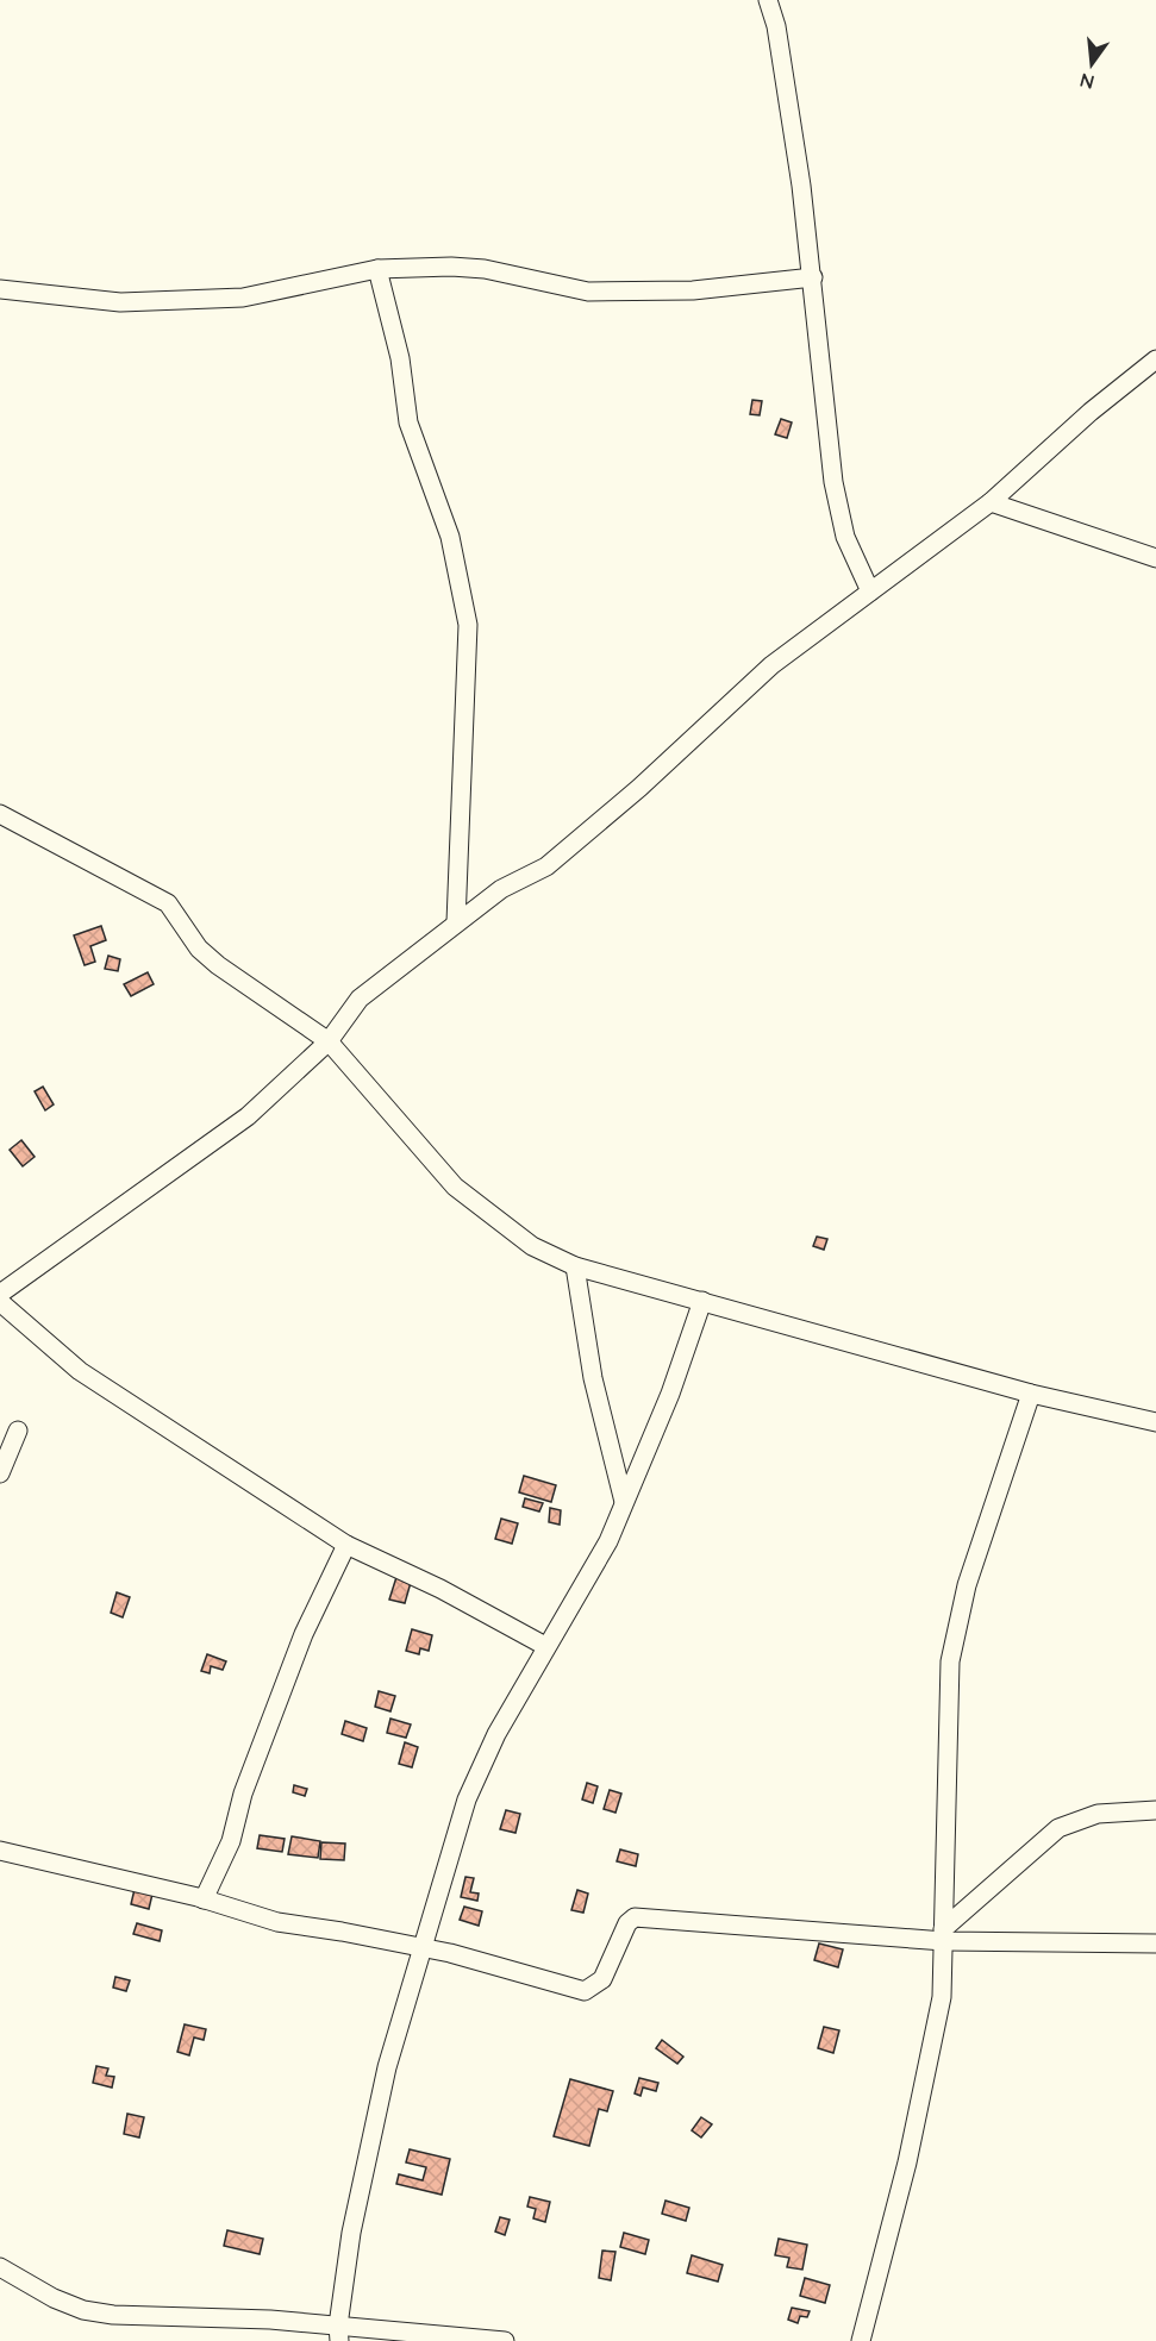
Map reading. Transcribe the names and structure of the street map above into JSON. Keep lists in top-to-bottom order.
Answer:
{
  "north": "bottom"
}
